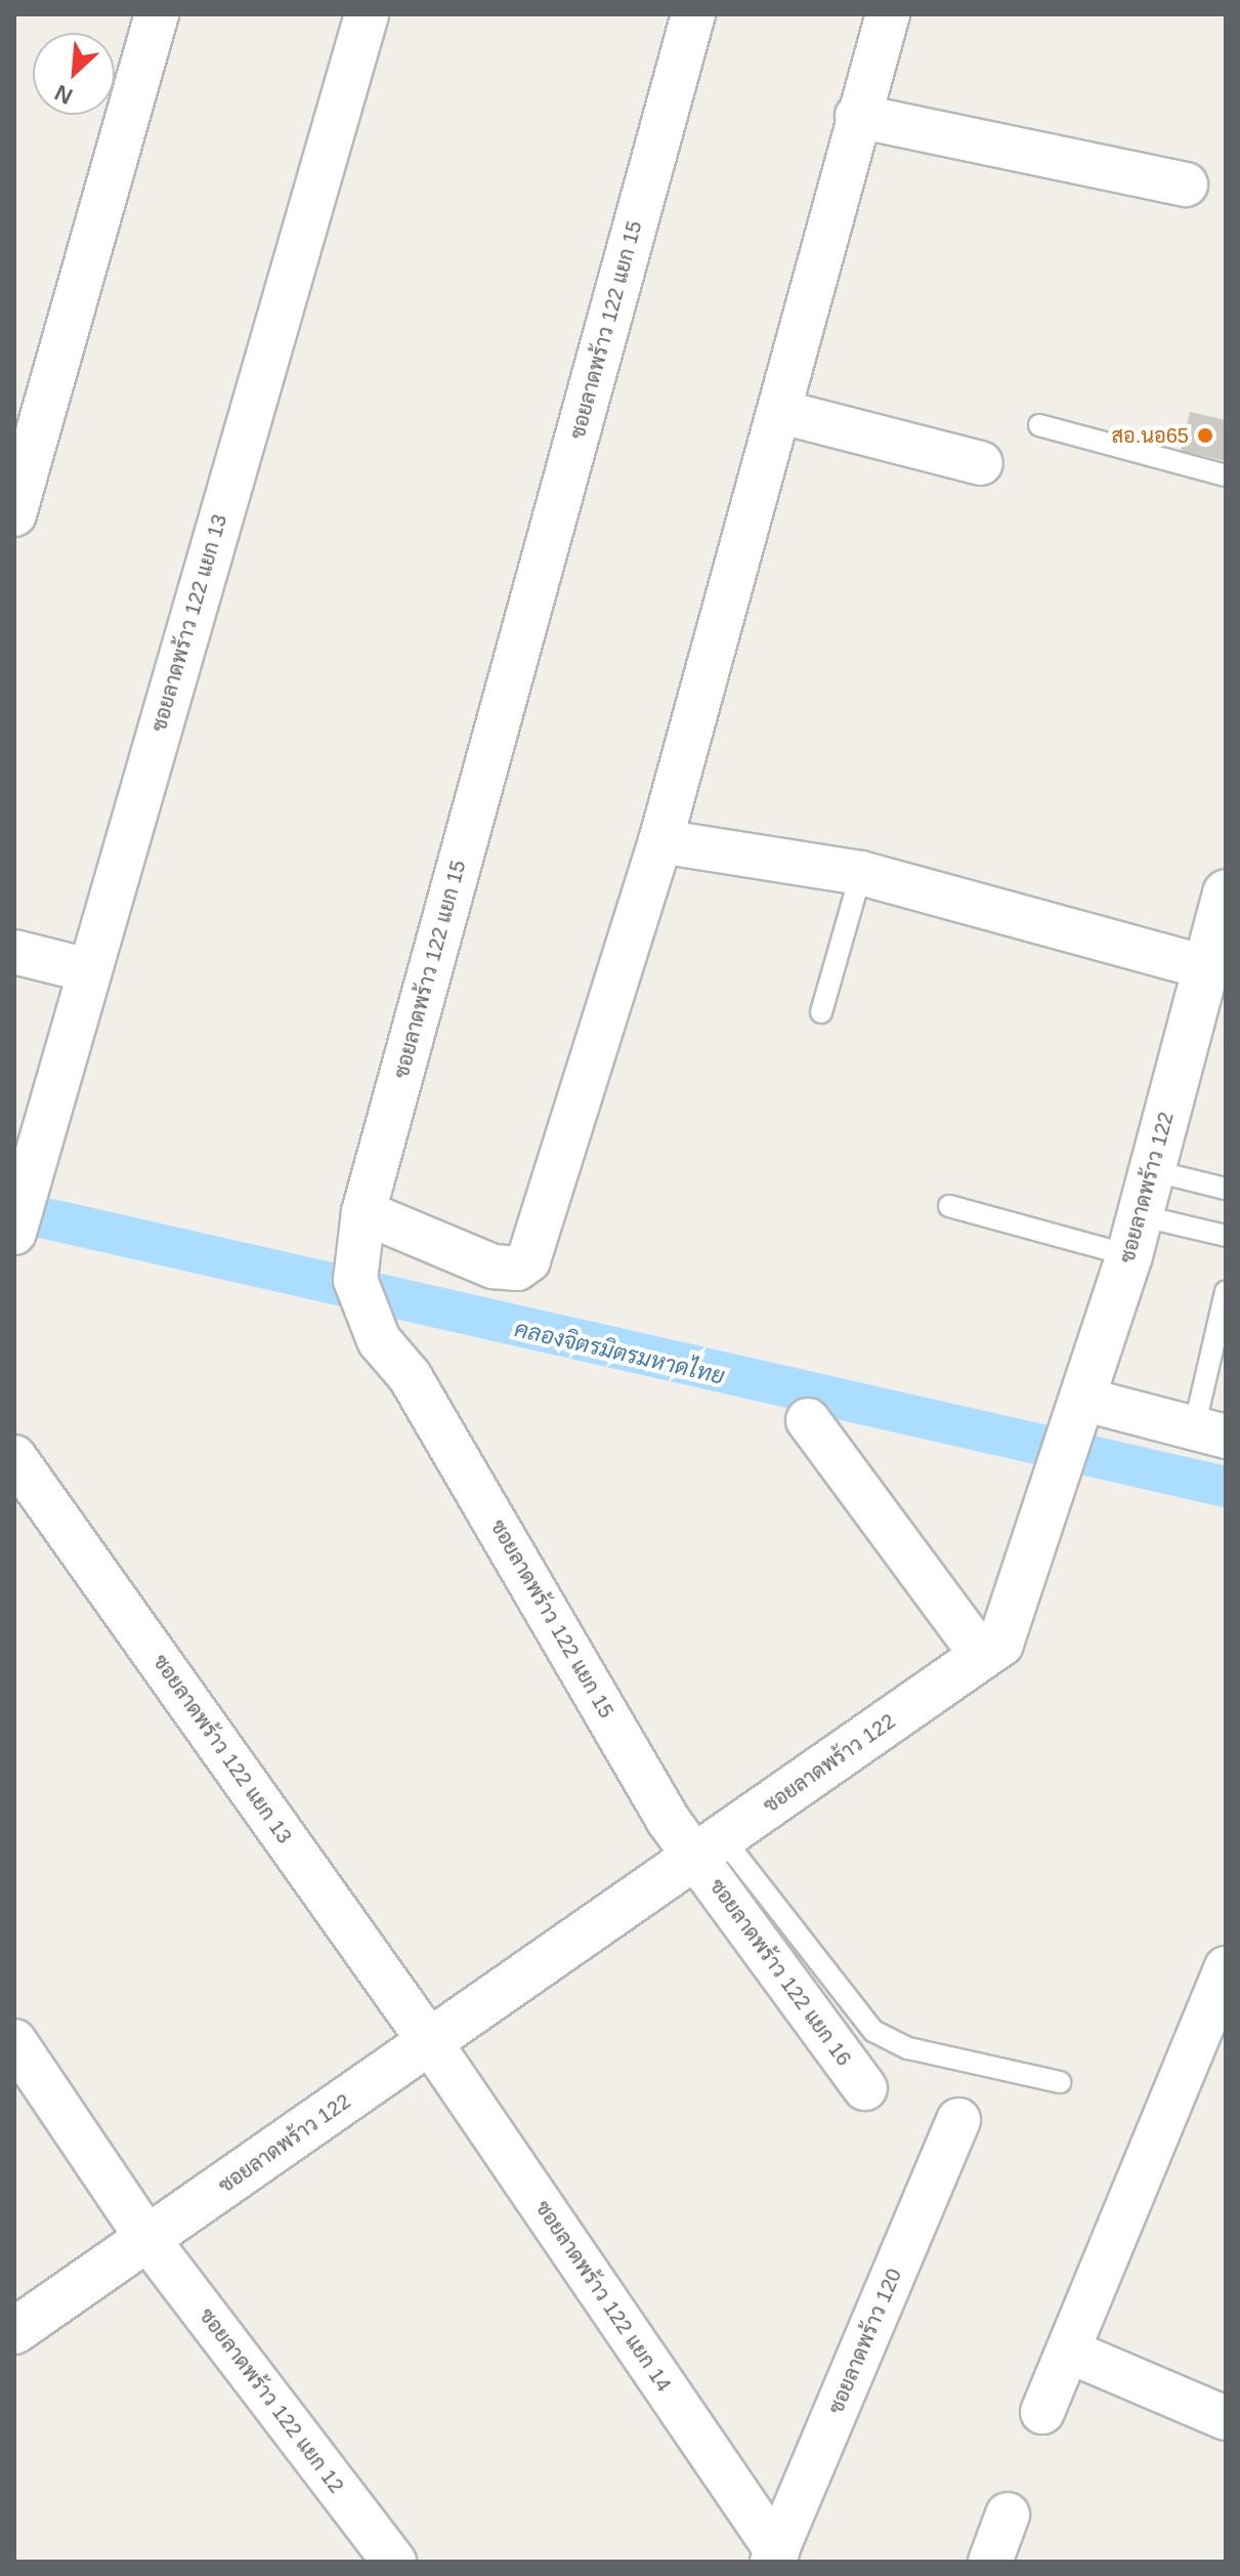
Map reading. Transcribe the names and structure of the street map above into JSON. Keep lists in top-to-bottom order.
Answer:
{
  "streets": {
    "street": [
      "ซอยลาดพร้าว 122 แยก 15",
      "ซอยลาดพร้าว 122 แยก 13",
      "ซอยลาดพร้าว 122",
      "ซอยลาดพร้าว 122 แยก 16",
      "ซอยลาดพร้าว 122 แยก 14",
      "ซอยลาดพร้าว 120",
      "ซอยลาดพร้าว 122 แยก 12"
    ]
  },
  "crossings": [
    ["ซอยลาดพร้าว 122 แยก 15", "ซอยลาดพร้าว 122"],
    ["ซอยลาดพร้าว 122 แยก 15", "ซอยลาดพร้าว 122 แยก 16"],
    ["ซอยลาดพร้าว 122 แยก 13", "ซอยลาดพร้าว 122"],
    ["ซอยลาดพร้าว 122 แยก 13", "ซอยลาดพร้าว 122 แยก 14"],
    ["ซอยลาดพร้าว 122", "ซอยลาดพร้าว 122 แยก 16"],
    ["ซอยลาดพร้าว 122", "ซอยลาดพร้าว 122 แยก 14"],
    ["ซอยลาดพร้าว 122", "ซอยลาดพร้าว 122 แยก 12"],
    ["ซอยลาดพร้าว 122 แยก 14", "ซอยลาดพร้าว 120"]
  ],
  "water": ["คลองจิตรมิตรมหาดไทย"],
  "places": ["สอ.นอ65"],
  "north": "bottom left"
}
